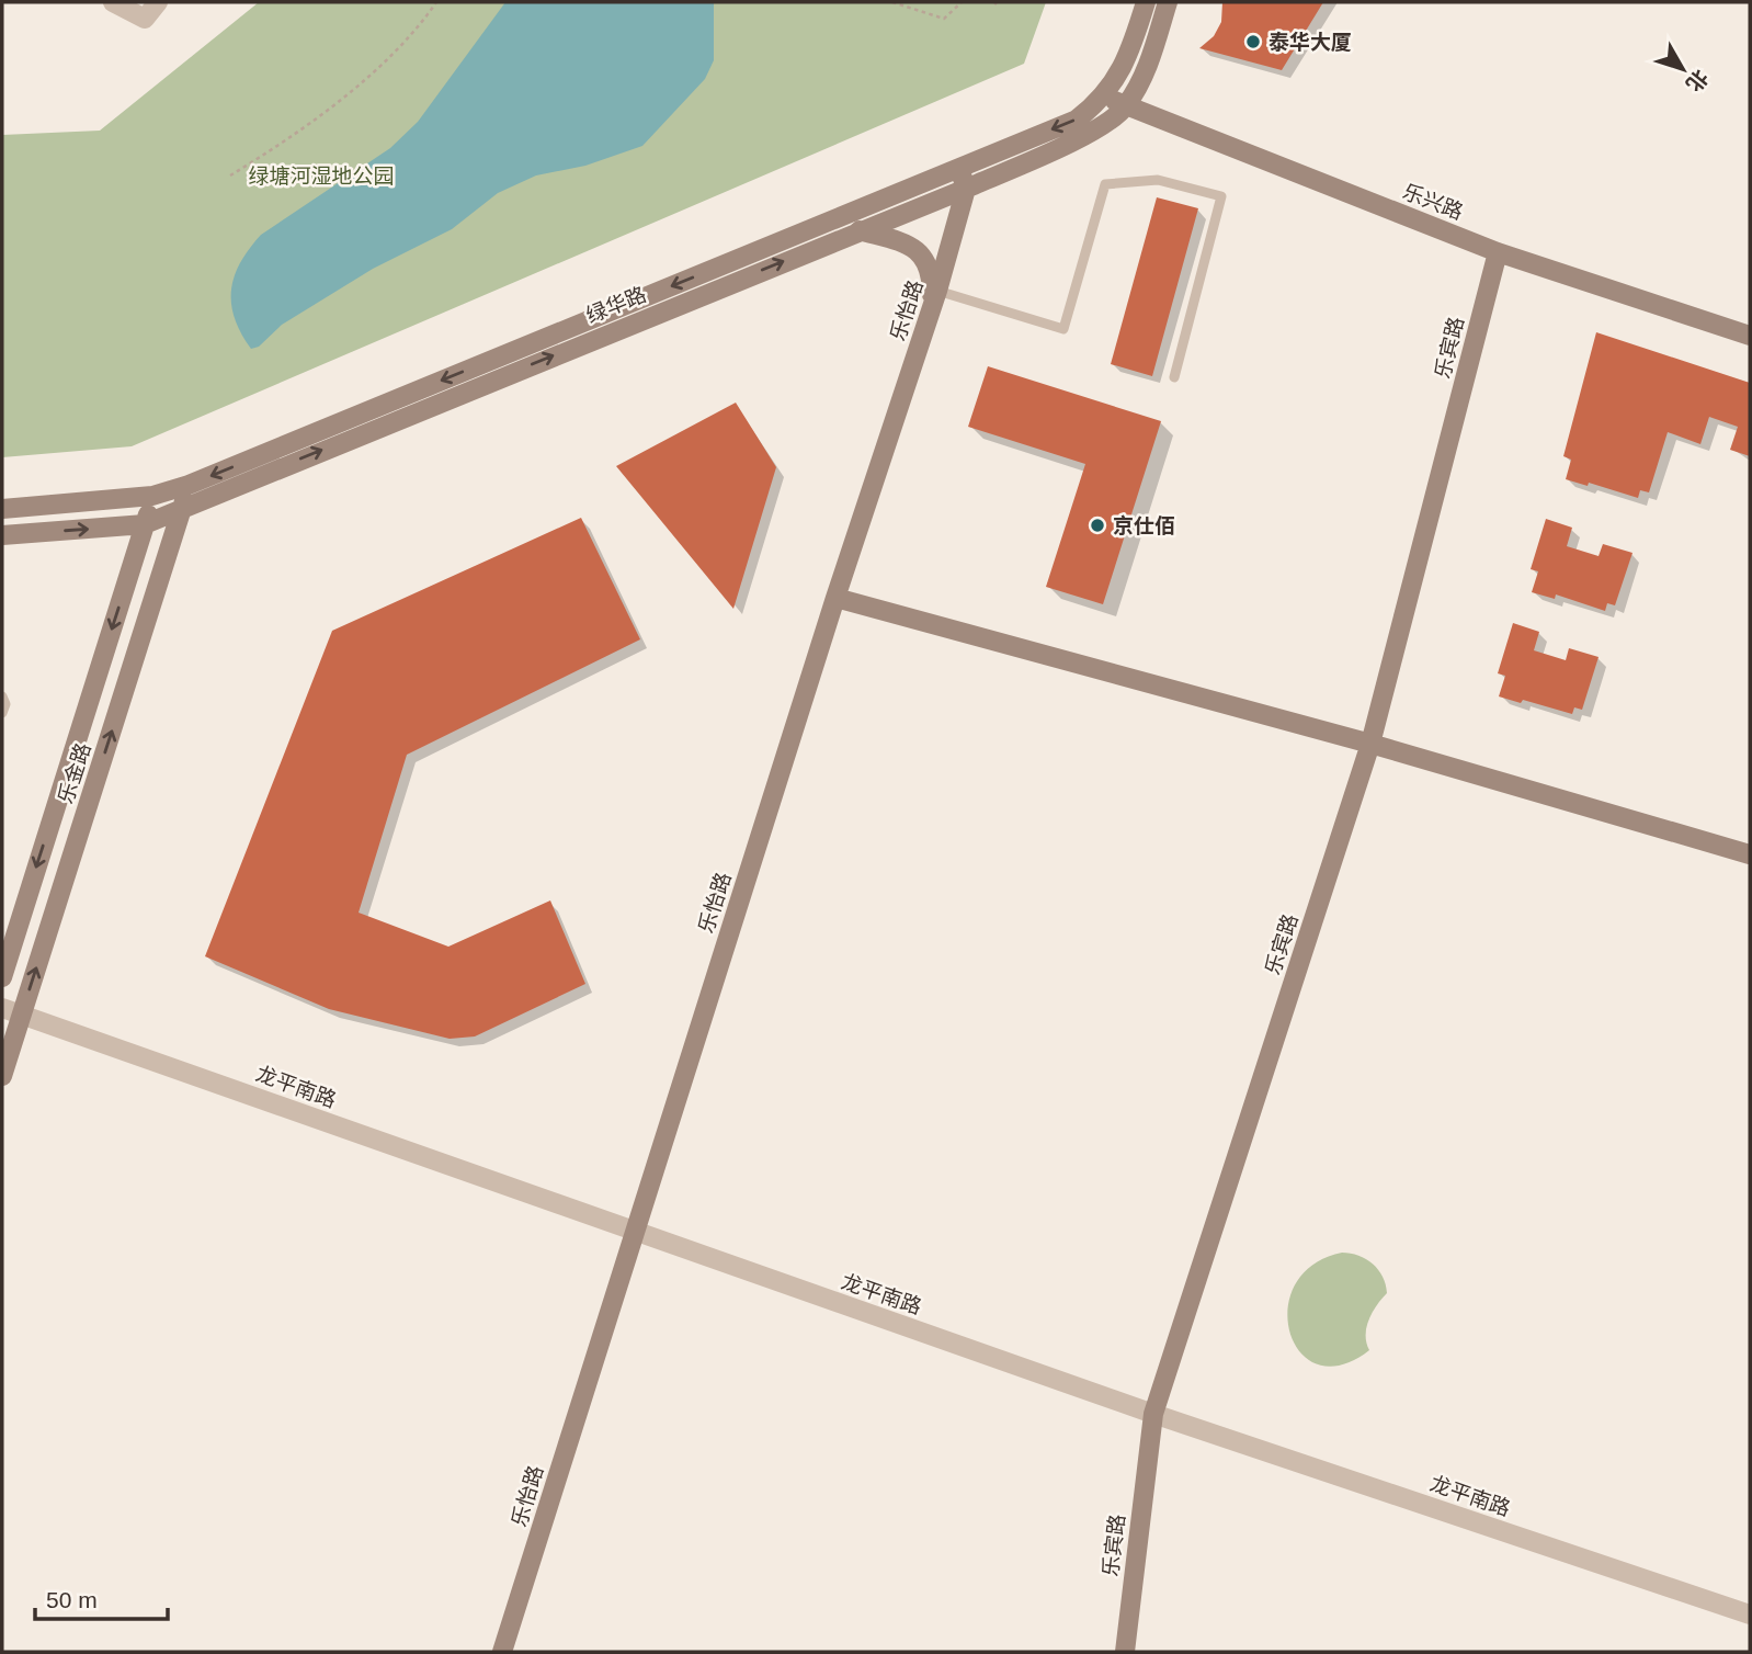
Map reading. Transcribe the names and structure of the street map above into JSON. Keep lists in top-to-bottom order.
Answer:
{
  "streets": {
    "street": [
      "乐兴路",
      "绿华路",
      "乐怡路",
      "乐宾路",
      "乐金路",
      "龙平南路"
    ]
  },
  "crossings": [
    ["乐兴路", "绿华路"],
    ["乐兴路", "乐宾路"],
    ["绿华路", "乐怡路"],
    ["绿华路", "乐金路"],
    ["乐怡路", "龙平南路"],
    ["乐宾路", "龙平南路"],
    ["乐金路", "龙平南路"]
  ],
  "parks": ["绿塘河湿地公园"],
  "places": ["泰华大厦", "京仕佰"],
  "scale_bar": "50 m",
  "north": "bottom right"
}
